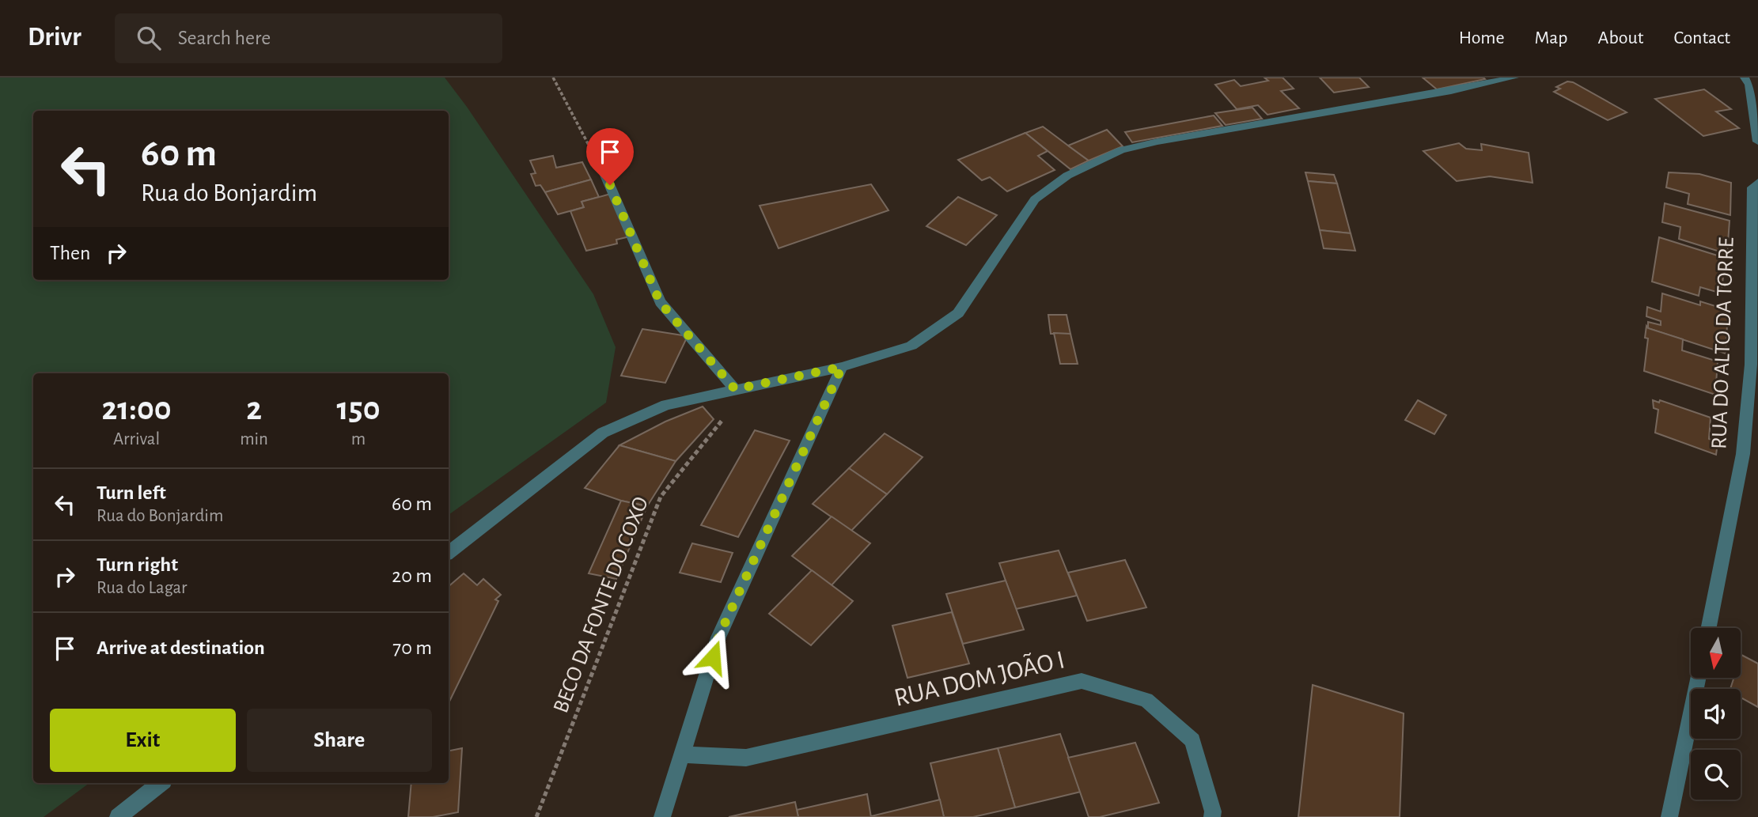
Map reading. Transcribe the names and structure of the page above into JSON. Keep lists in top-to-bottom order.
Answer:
{
  "streets": {
    "street": ["RUA DO ALTO DA TORRE", "RUA DOM JOÃO I"],
    "path": ["BECO DA FONTE DO COXO"]
  },
  "north": "bottom",
  "page": {
    "header": "Drivr",
    "search": "Search here",
    "nav": [
      "Home",
      "Map",
      "About",
      "Contact"
    ],
    "turn": ["60 m", "Rua do Bonjardim"],
    "then": "Then",
    "eta": [
      "21:00",
      "Arrival",
      "2",
      "min",
      "150",
      "m"
    ],
    "list": [
      {
        "name": "Turn left",
        "note": "Rua do Bonjardim",
        "value": "60 m"
      },
      {
        "name": "Turn right",
        "note": "Rua do Lagar",
        "value": "20 m"
      },
      {
        "name": "Arrive at destination",
        "value": "70 m"
      }
    ],
    "buttons": ["Exit", "Share"]
  }
}
